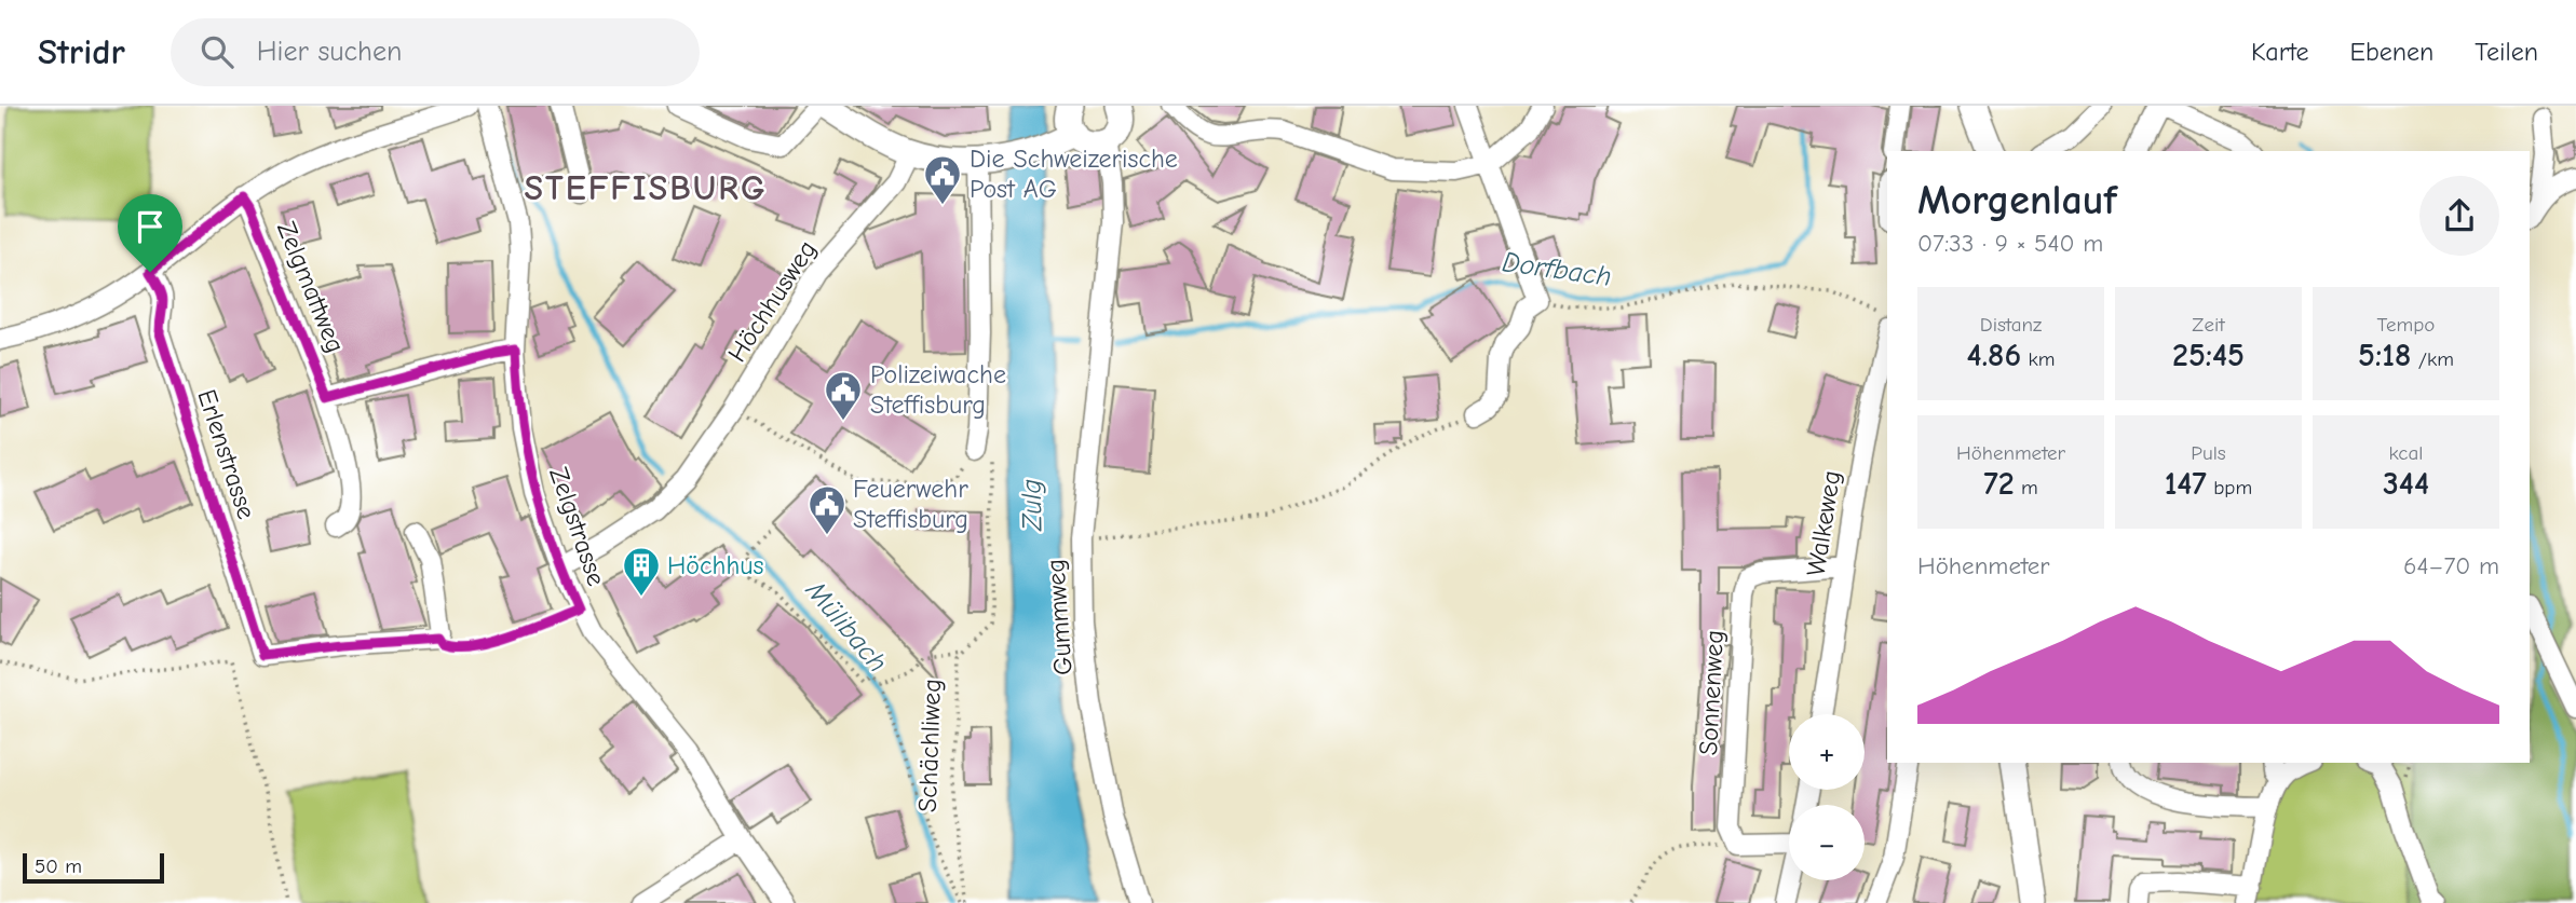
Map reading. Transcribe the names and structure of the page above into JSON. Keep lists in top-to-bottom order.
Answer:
{
  "streets": {
    "street": [
      "Zelgmattweg",
      "Höchhusweg",
      "Erlenstrasse",
      "Walkeweg",
      "Zelgstrasse",
      "Gummweg",
      "Sonnenweg"
    ],
    "path": ["Schächliweg"]
  },
  "crossings": [
    ["Höchhusweg", "Zelgstrasse"],
    ["Walkeweg", "Sonnenweg"]
  ],
  "districts": ["STEFFISBURG"],
  "water": ["Dorfbach", "Zulg", "Mülibach"],
  "places": {
    "public building": ["Die Schweizerische Post AG", "Polizeiwache Steffisburg", "Feuerwehr Steffisburg"],
    "building": ["Höchhus"]
  },
  "scale_bar": "50 m",
  "page": {
    "header": "Stridr",
    "search": "Hier suchen",
    "nav": ["Karte", "Ebenen", "Teilen"],
    "heading": ["Morgenlauf", "07:33 · 9 × 540 m"],
    "stats": [
      ["Distanz", "4.86 km"],
      ["Zeit", "25:45"],
      ["Tempo", "5:18 /km"],
      ["Höhenmeter", "72 m"],
      ["Puls", "147 bpm"],
      ["kcal", "344"]
    ],
    "chart": ["Höhenmeter", "64–70 m"],
    "map_buttons": ["+", "−"],
    "scale": "50 m"
  }
}
